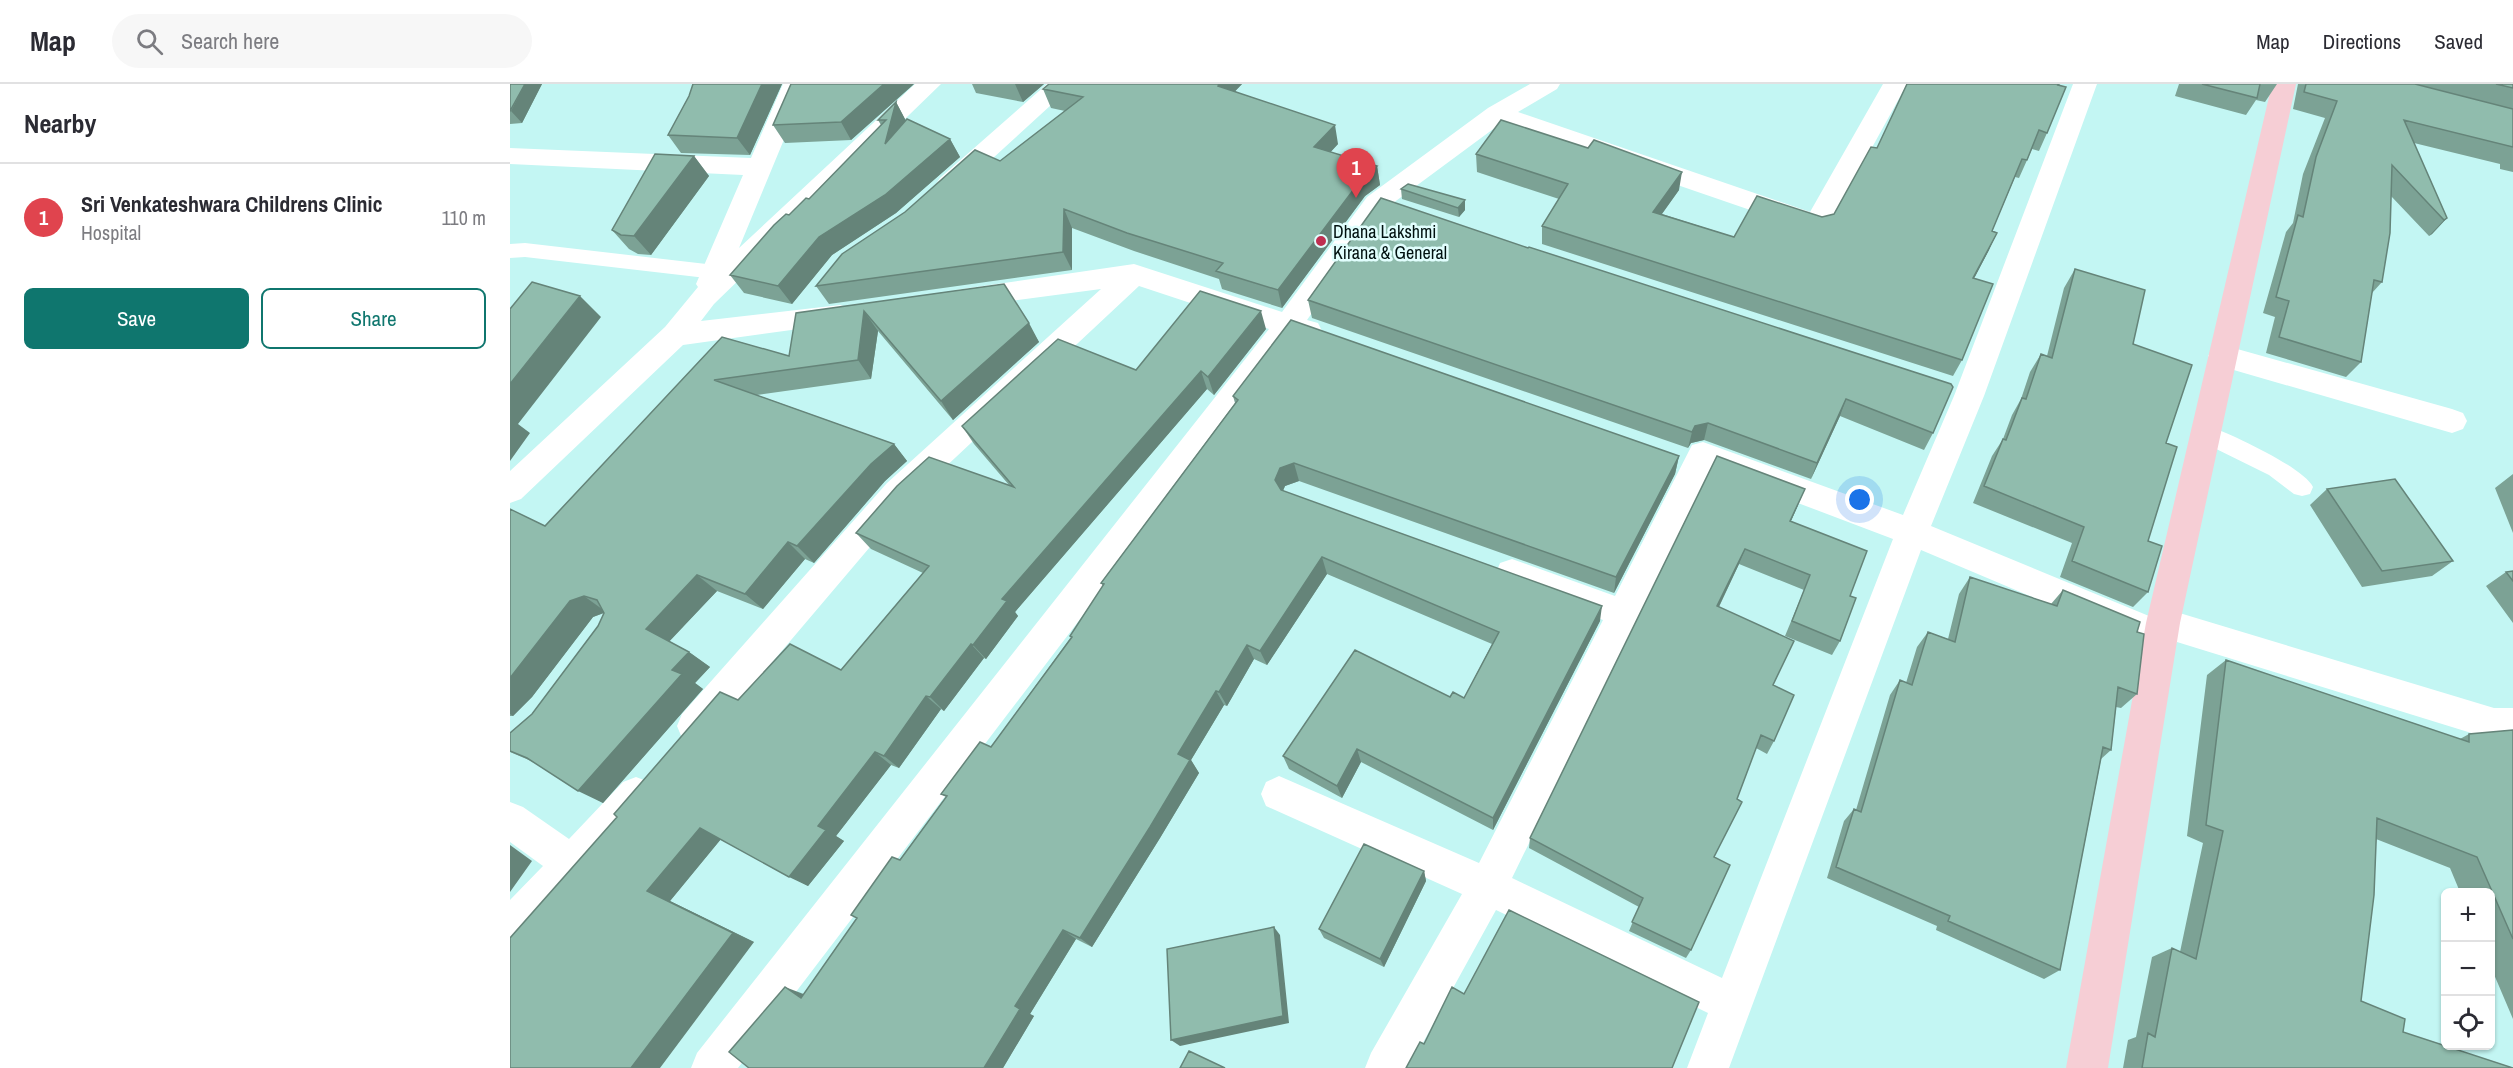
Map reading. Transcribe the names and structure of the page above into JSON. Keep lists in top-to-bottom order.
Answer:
{
  "places": ["Dhana Lakshmi Kirana & General"],
  "page": {
    "header": "Map",
    "search": "Search here",
    "nav": ["Map", "Directions", "Saved"],
    "heading": "Nearby",
    "pins": "1",
    "list": [
      {
        "mark": "1",
        "name": "Sri Venkateshwara Childrens Clinic",
        "note": "Hospital",
        "value": "110 m"
      }
    ],
    "buttons": ["Save", "Share"],
    "map_buttons": ["+", "−"]
  }
}
